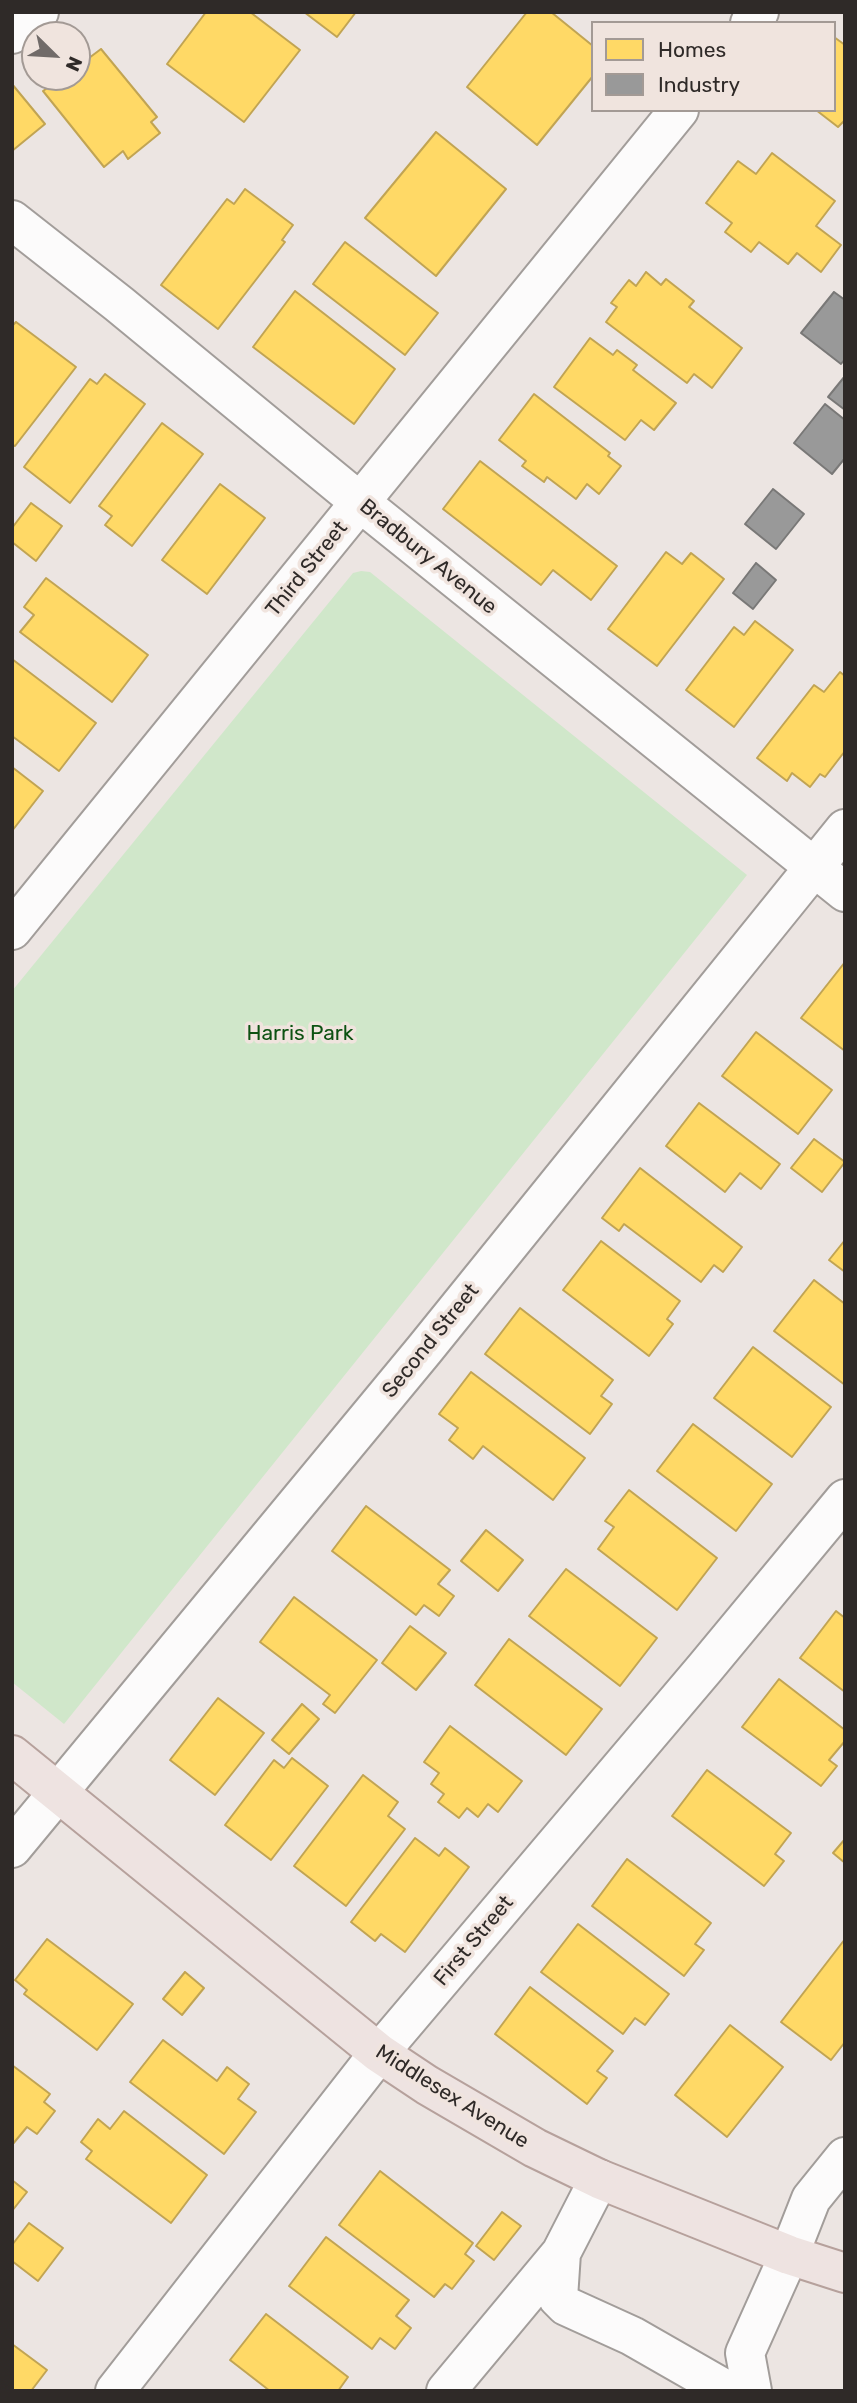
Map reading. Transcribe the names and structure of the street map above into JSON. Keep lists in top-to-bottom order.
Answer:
{
  "streets": {
    "main road": ["Middlesex Avenue"],
    "street": [
      "Bradbury Avenue",
      "Third Street",
      "Second Street",
      "First Street"
    ]
  },
  "crossings": [
    ["Bradbury Avenue", "Third Street"],
    ["Bradbury Avenue", "Second Street"],
    ["Second Street", "Middlesex Avenue"],
    ["First Street", "Middlesex Avenue"]
  ],
  "parks": ["Harris Park"],
  "legend": ["Homes", "Industry"],
  "north": "bottom right"
}
